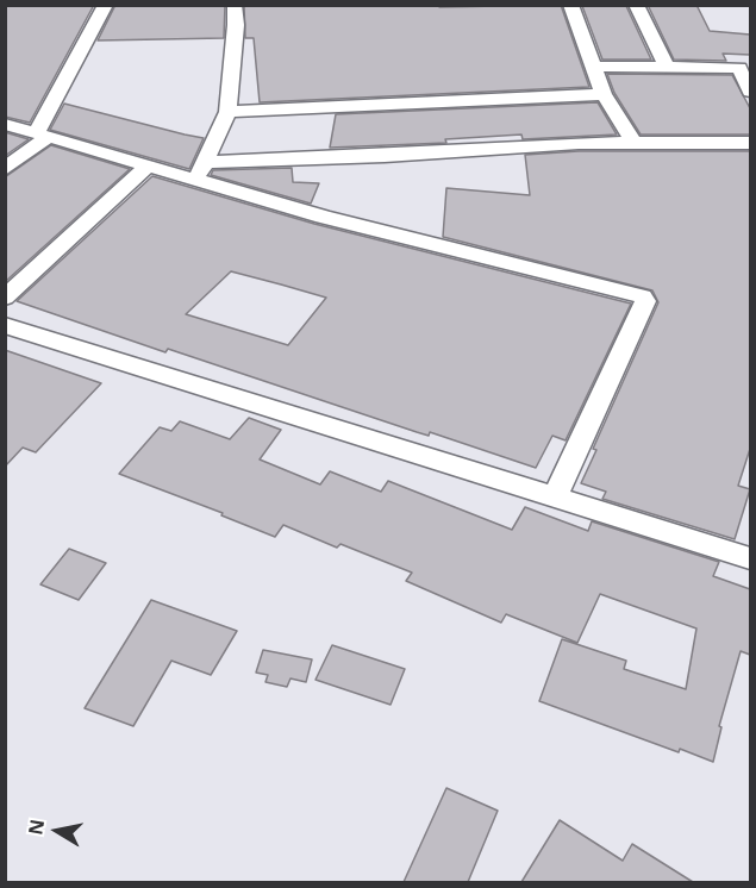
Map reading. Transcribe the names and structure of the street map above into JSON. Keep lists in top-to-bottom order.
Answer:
{
  "north": "left"
}
